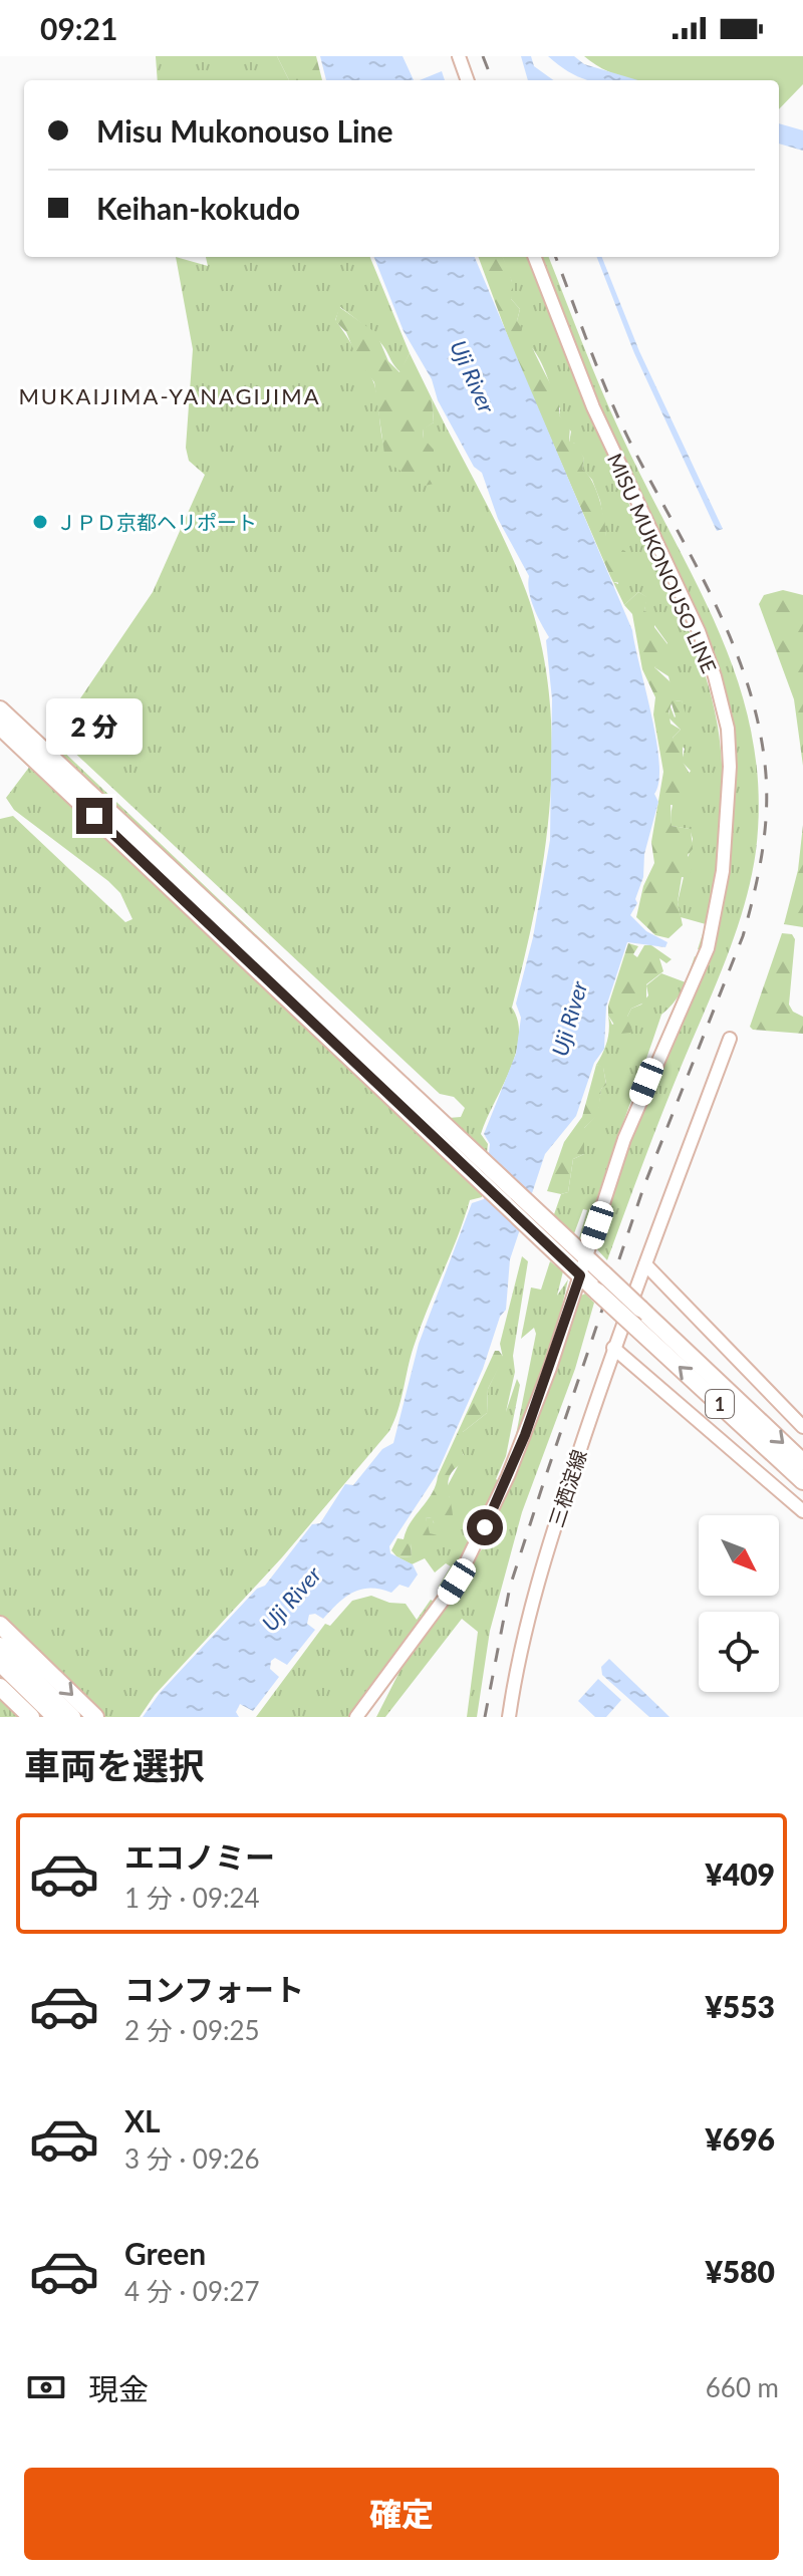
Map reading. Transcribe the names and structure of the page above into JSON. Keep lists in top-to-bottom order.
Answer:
{
  "streets": {
    "highway": ["1"],
    "main road": ["MISU MUKONOUSO LINE", "三栖淀線"]
  },
  "crossings": [
    ["MISU MUKONOUSO LINE", "1"]
  ],
  "districts": ["MUKAIJIMA-YANAGIJIMA"],
  "water": ["Uji River"],
  "places": ["ＪＰＤ京都ヘリポート"],
  "north": "bottom right",
  "page": {
    "status": "09:21",
    "banner": ["Misu Mukonouso Line", "Keihan-kokudo"],
    "bubble": "2 分",
    "heading": "車両を選択",
    "list": [
      {
        "name": "エコノミー",
        "note": "1 分 · 09:24",
        "value": "¥409"
      },
      {
        "name": "コンフォート",
        "note": "2 分 · 09:25",
        "value": "¥553"
      },
      {
        "name": "XL",
        "note": "3 分 · 09:26",
        "value": "¥696"
      },
      {
        "name": "Green",
        "note": "4 分 · 09:27",
        "value": "¥580"
      }
    ],
    "pay": ["現金", "660 m"],
    "buttons": "確定"
  }
}
